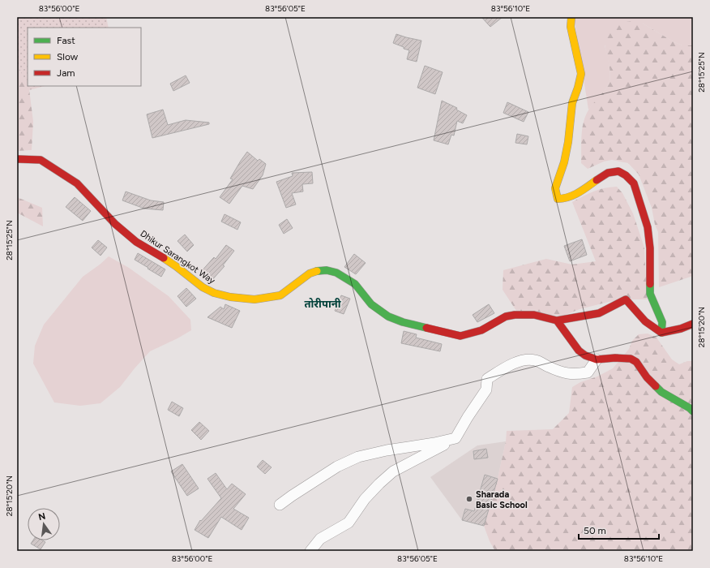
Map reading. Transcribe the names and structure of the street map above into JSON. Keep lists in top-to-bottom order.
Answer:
{
  "streets": {
    "street": ["Dhikur Sarangkot Way"]
  },
  "districts": ["तोरीपानी"],
  "places": ["Sharada Basic School"],
  "legend": ["Fast", "Slow", "Jam"],
  "scale_bar": "50 m",
  "north": "top",
  "coordinates": [
    "83°56'00\"E",
    "83°56'05\"E",
    "83°56'10\"E",
    "28°15'25\"N",
    "28°15'20\"N"
  ]
}
